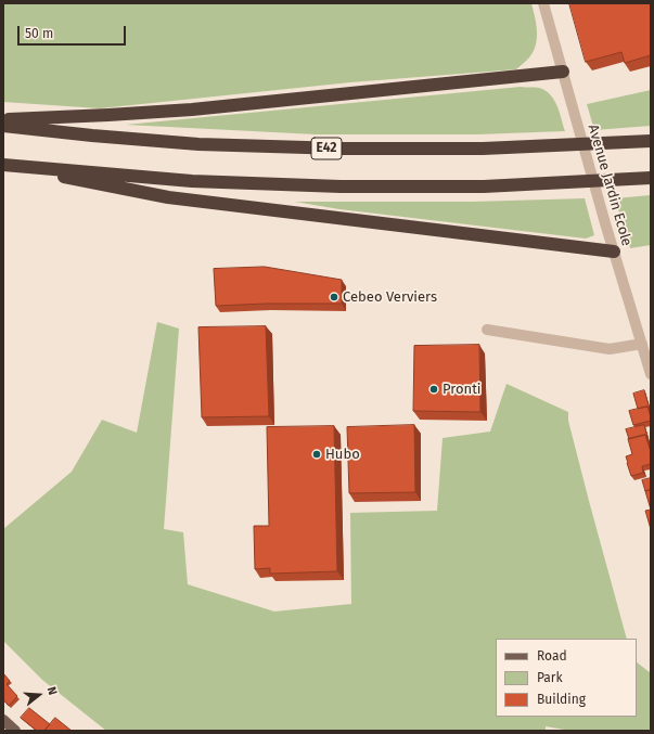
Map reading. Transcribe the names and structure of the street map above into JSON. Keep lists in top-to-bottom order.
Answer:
{
  "streets": {
    "highway": ["E42"],
    "street": ["Avenue Jardin Ecole"]
  },
  "places": ["Cebeo Verviers", "Pronti", "Hubo"],
  "legend": ["Road", "Park", "Building"],
  "scale_bar": "50 m",
  "north": "right"
}
